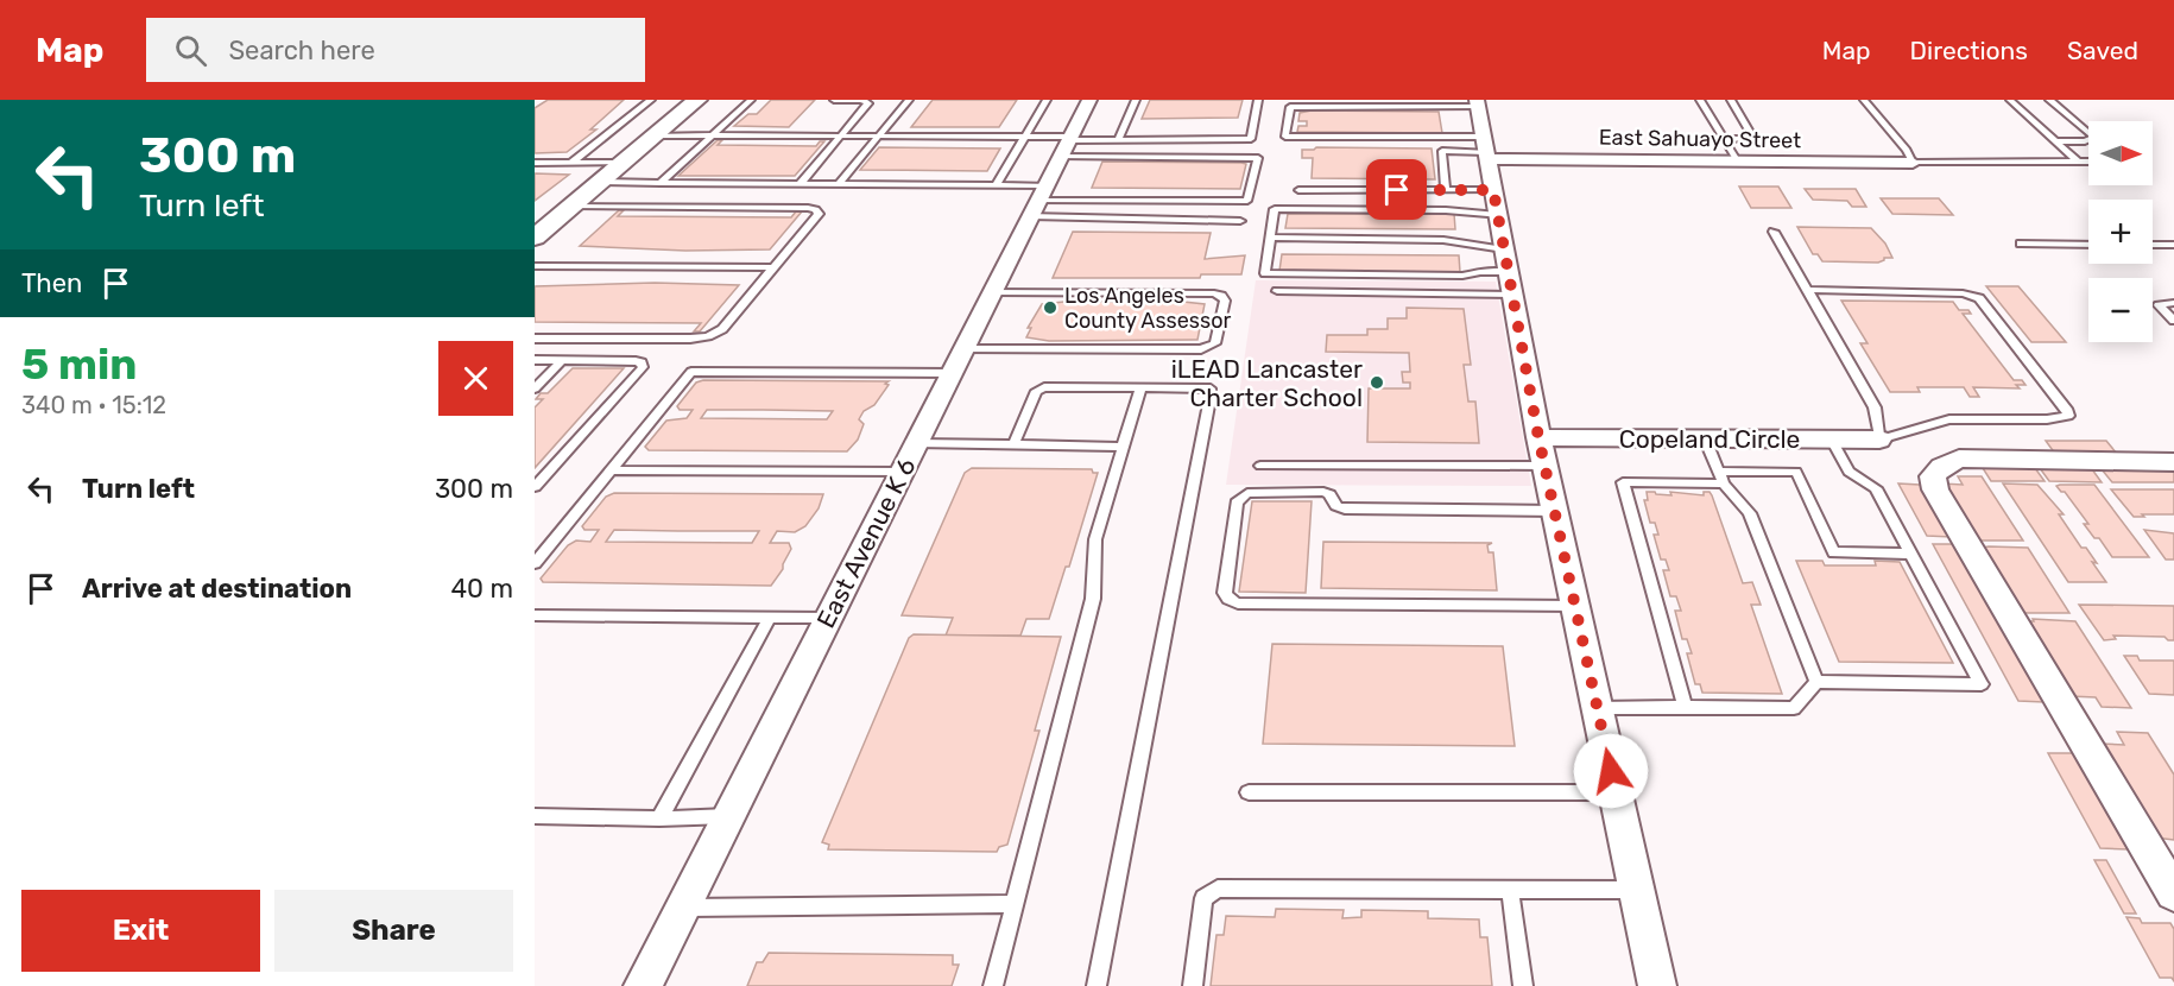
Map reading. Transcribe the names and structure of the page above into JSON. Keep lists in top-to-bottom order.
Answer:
{
  "streets": {
    "street": ["East Sahuayo Street", "Copeland Circle", "East Avenue K 6"]
  },
  "places": ["Los Angeles County Assessor", "iLEAD Lancaster Charter School"],
  "north": "right",
  "page": {
    "header": "Map",
    "search": "Search here",
    "nav": ["Map", "Directions", "Saved"],
    "turn": ["300 m", "Turn left"],
    "map_buttons": ["+", "−"],
    "then": "Then",
    "heading": ["5 min", "340 m · 15:12"],
    "list": [
      {
        "name": "Turn left",
        "value": "300 m"
      },
      {
        "name": "Arrive at destination",
        "value": "40 m"
      }
    ],
    "buttons": ["Exit", "Share"]
  }
}
